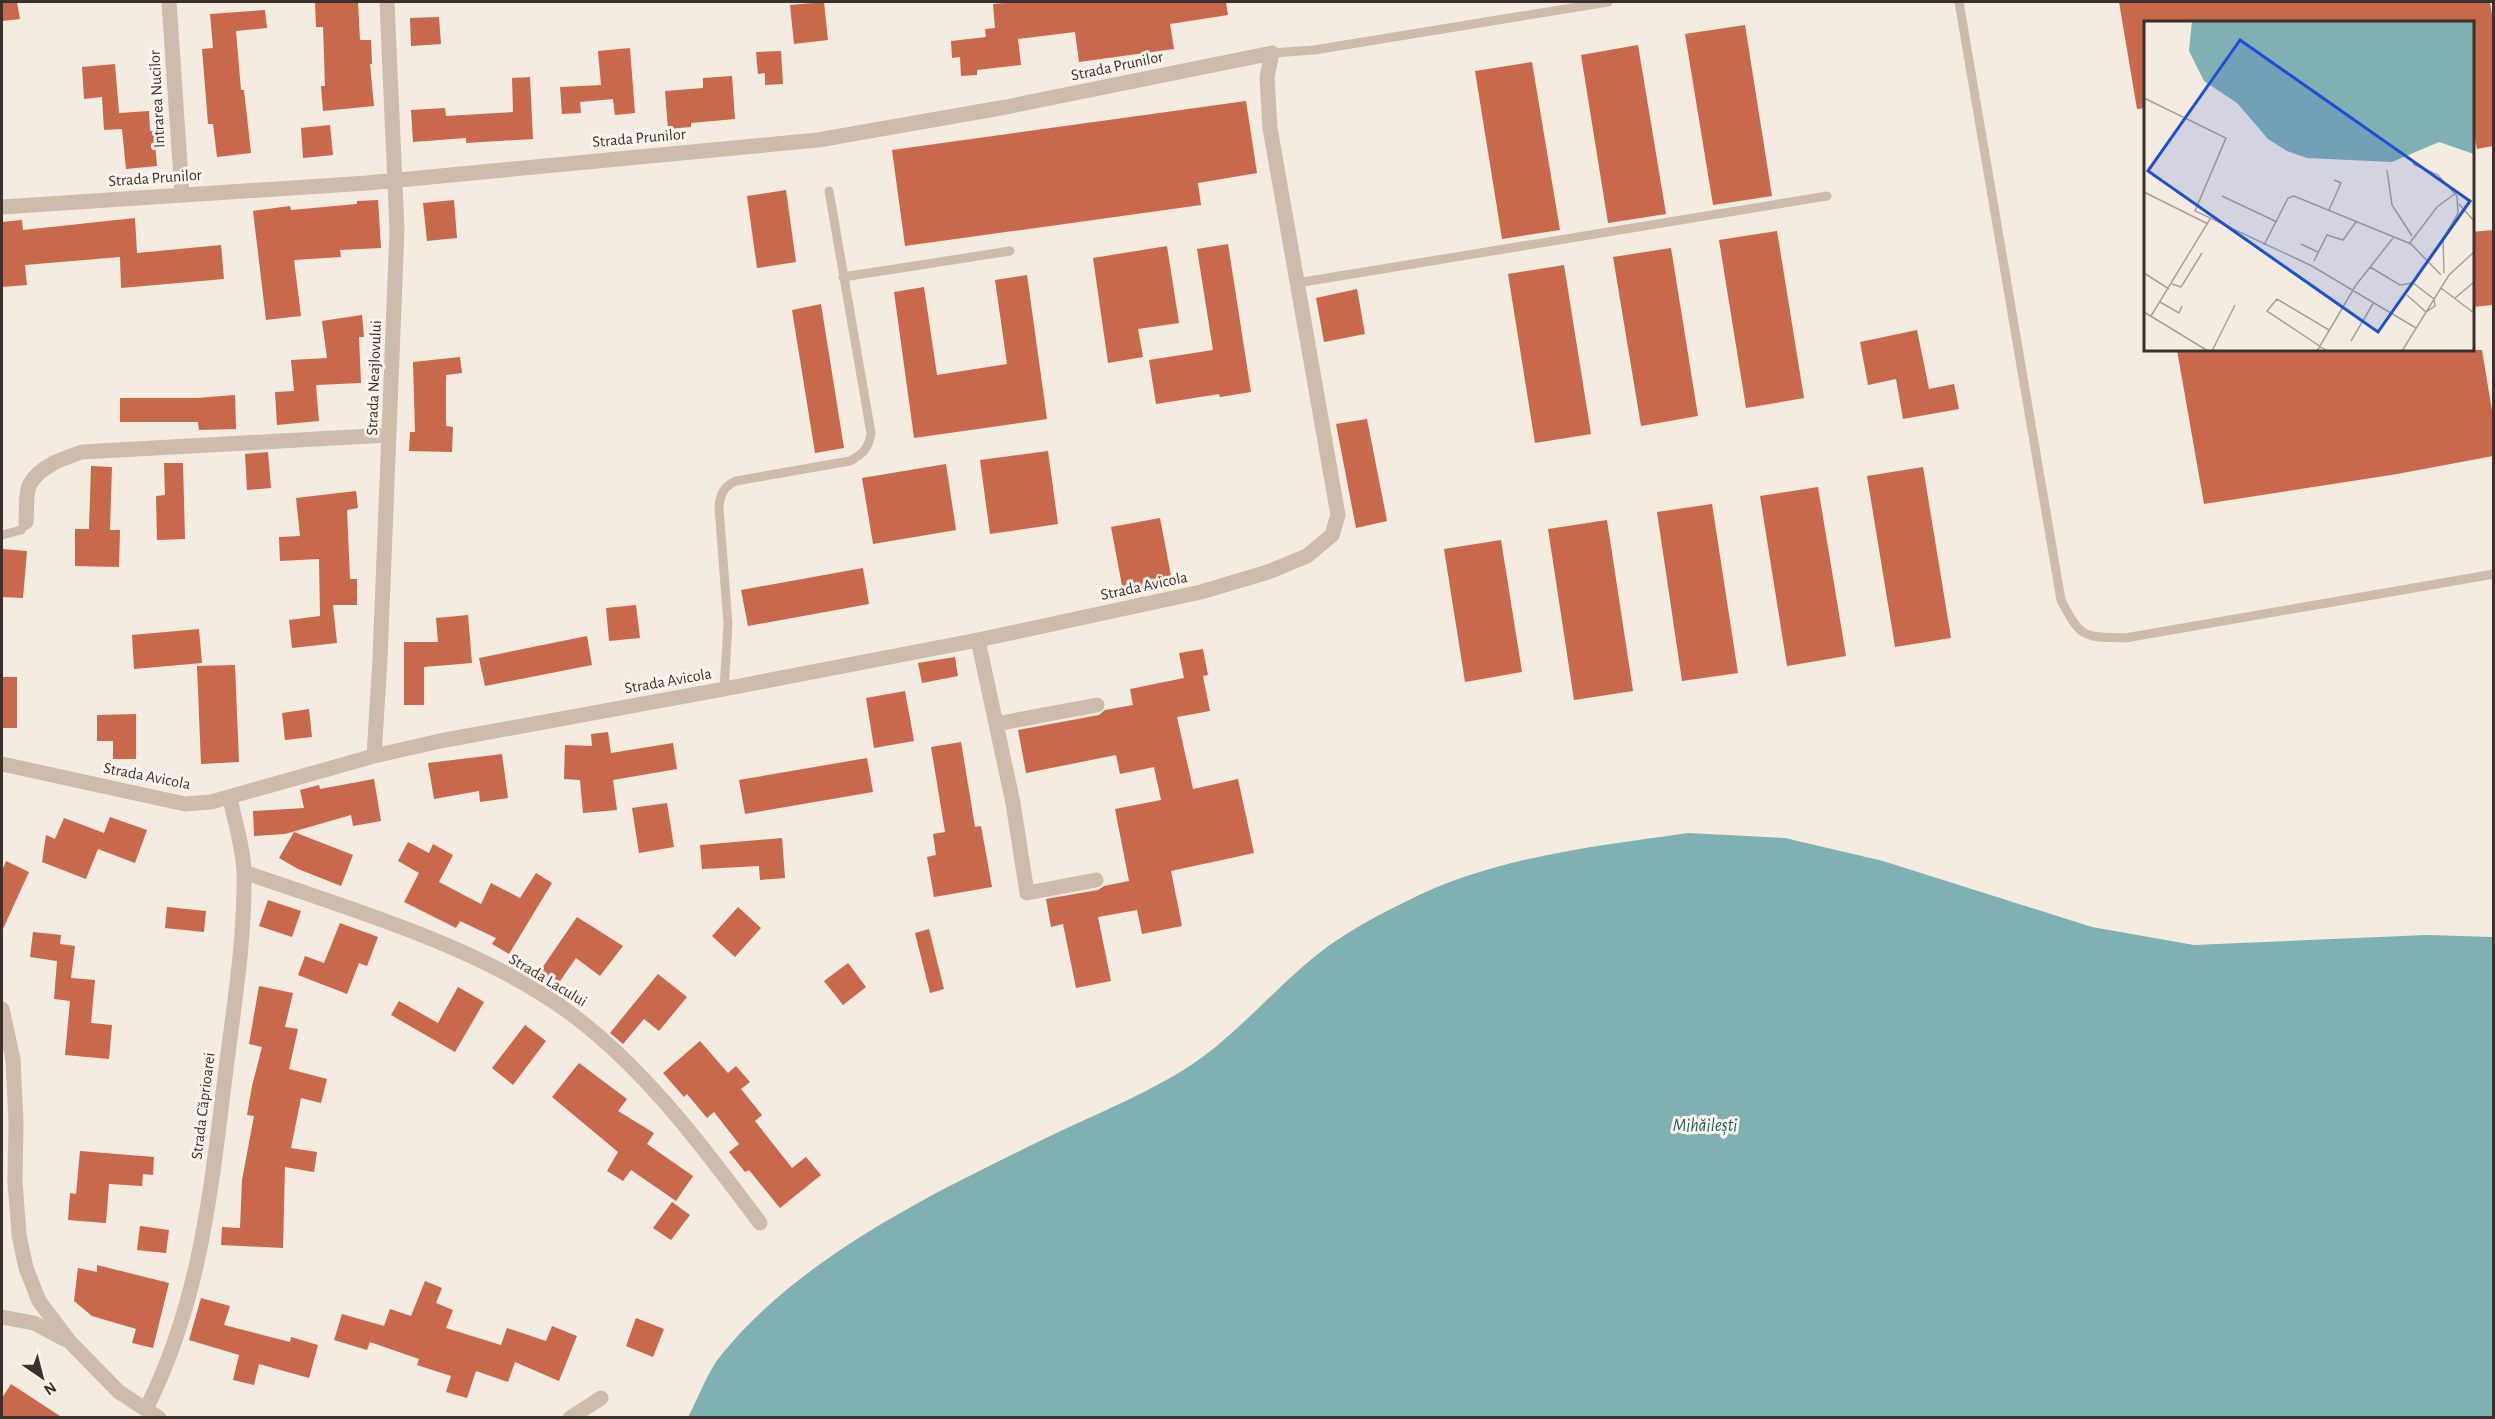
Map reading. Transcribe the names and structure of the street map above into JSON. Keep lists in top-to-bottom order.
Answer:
{
  "streets": {
    "street": [
      "Strada Prunilor",
      "Intrarea Nucilor",
      "Strada Neajlovului",
      "Strada Avicola",
      "Strada Lacului",
      "Strada Căprioarei"
    ]
  },
  "crossings": [
    ["Strada Prunilor", "Intrarea Nucilor"],
    ["Strada Prunilor", "Strada Neajlovului"],
    ["Strada Neajlovului", "Strada Avicola"],
    ["Strada Avicola", "Strada Căprioarei"],
    ["Strada Lacului", "Strada Căprioarei"]
  ],
  "water": ["Mihăilești"],
  "north": "bottom right"
}
